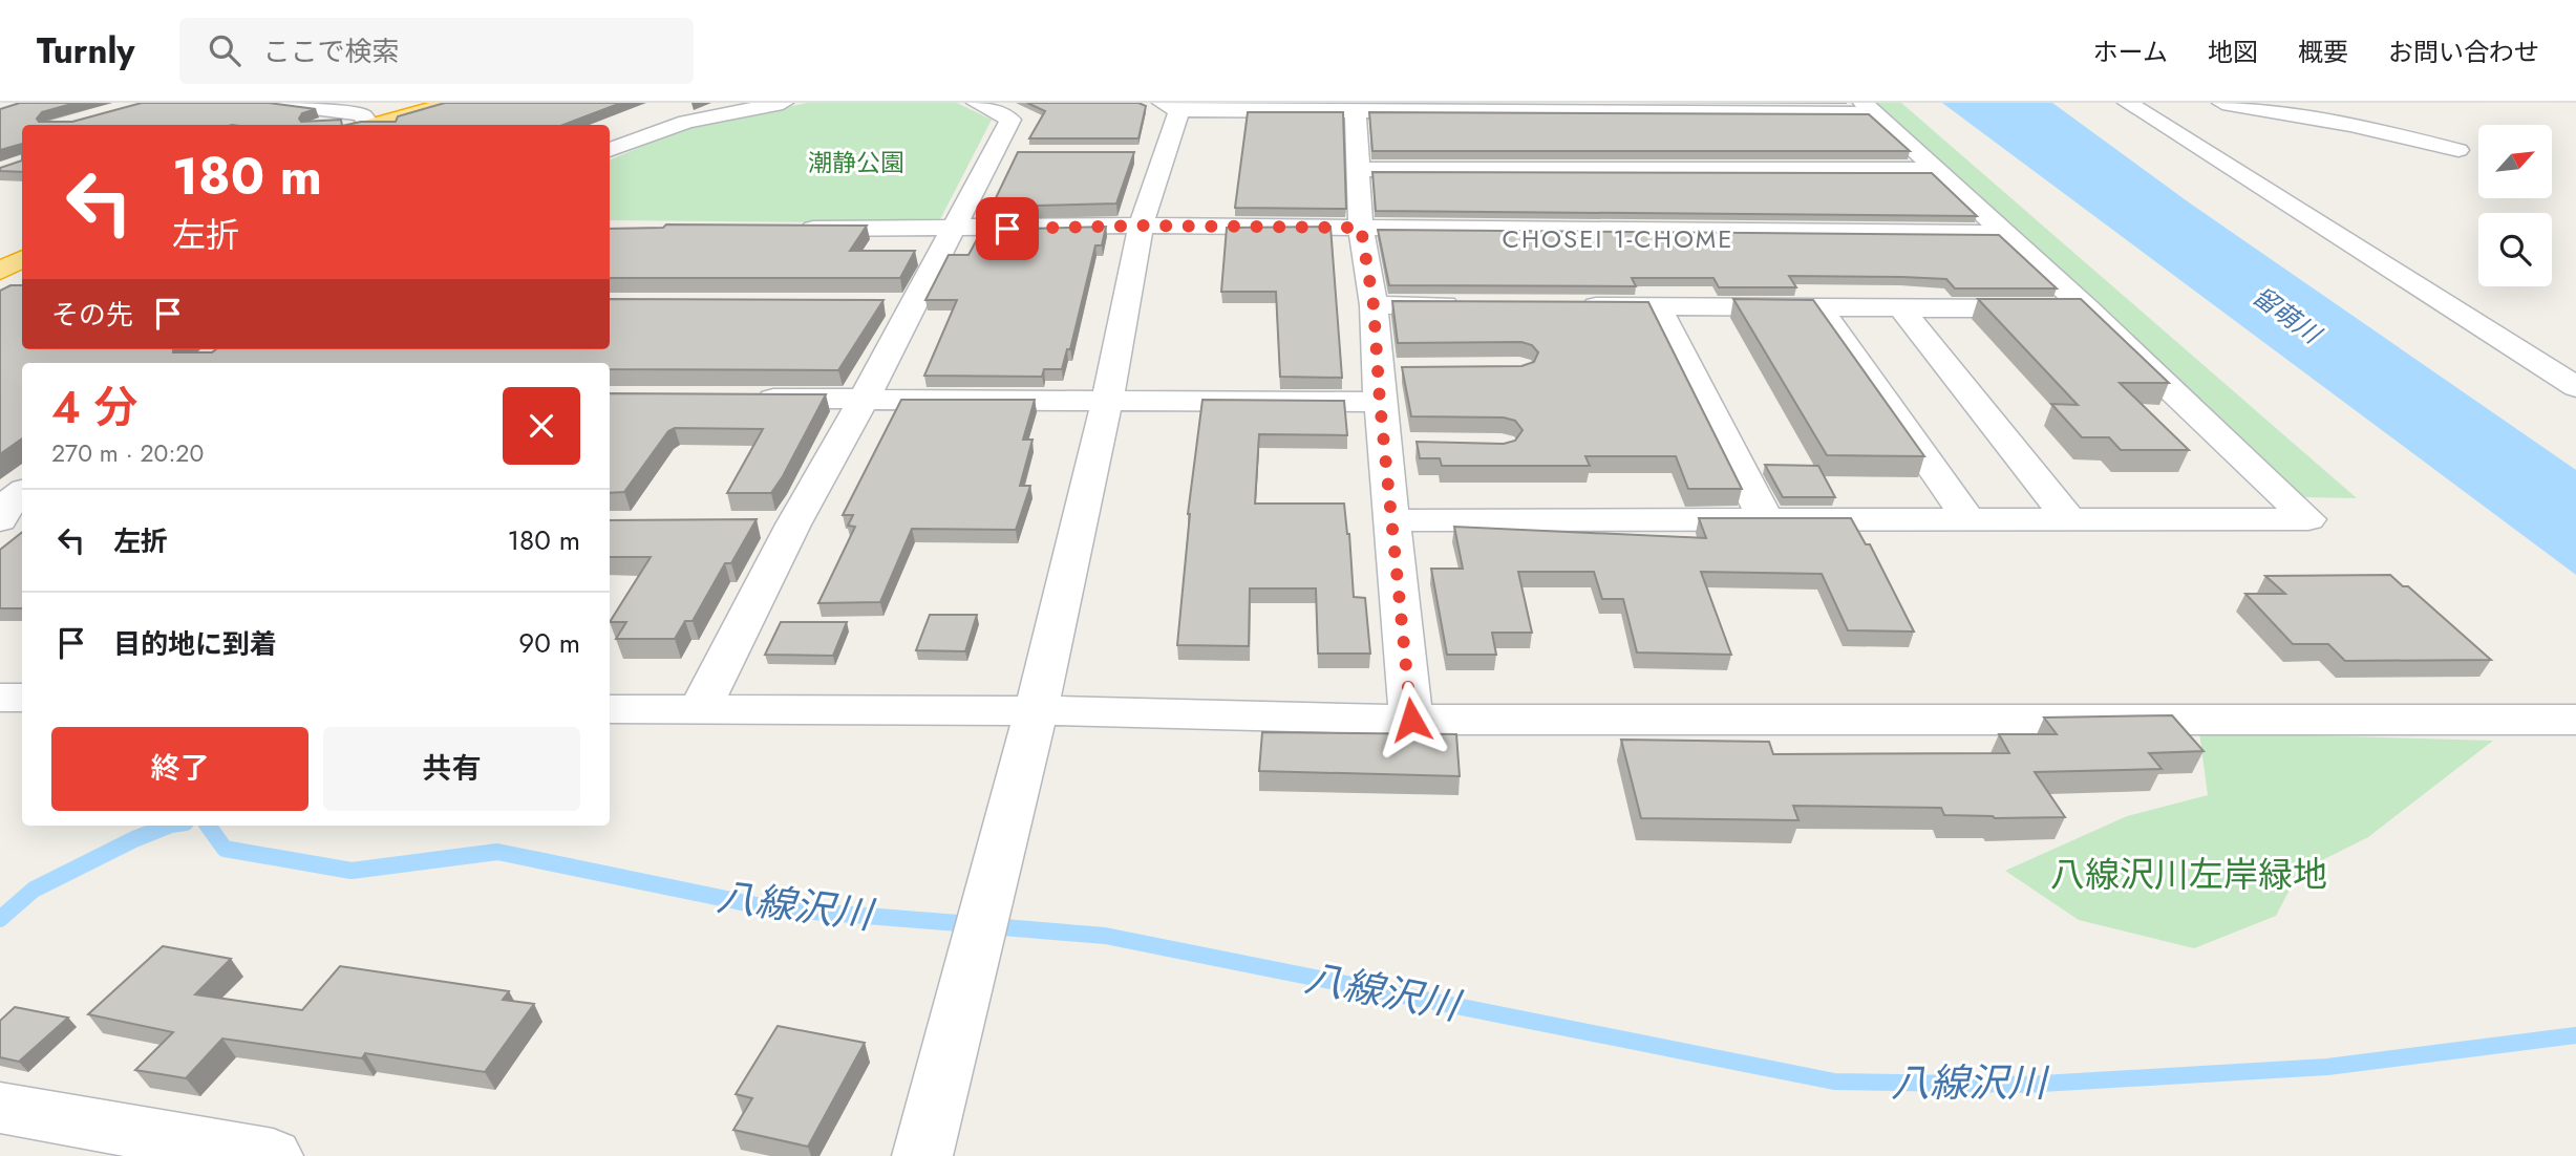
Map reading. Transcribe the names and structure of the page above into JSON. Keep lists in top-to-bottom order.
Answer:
{
  "districts": ["CHOSEI 1-CHOME"],
  "water": ["留萌川", "八線沢川"],
  "parks": ["潮静公園", "八線沢川左岸緑地"],
  "north": "top right",
  "page": {
    "header": "Turnly",
    "search": "ここで検索",
    "nav": [
      "ホーム",
      "地図",
      "概要",
      "お問い合わせ"
    ],
    "turn": ["180 m", "左折"],
    "then": "その先",
    "heading": ["4 分", "270 m · 20:20"],
    "list": [
      {
        "name": "左折",
        "value": "180 m"
      },
      {
        "name": "目的地に到着",
        "value": "90 m"
      }
    ],
    "buttons": ["終了", "共有"]
  }
}
